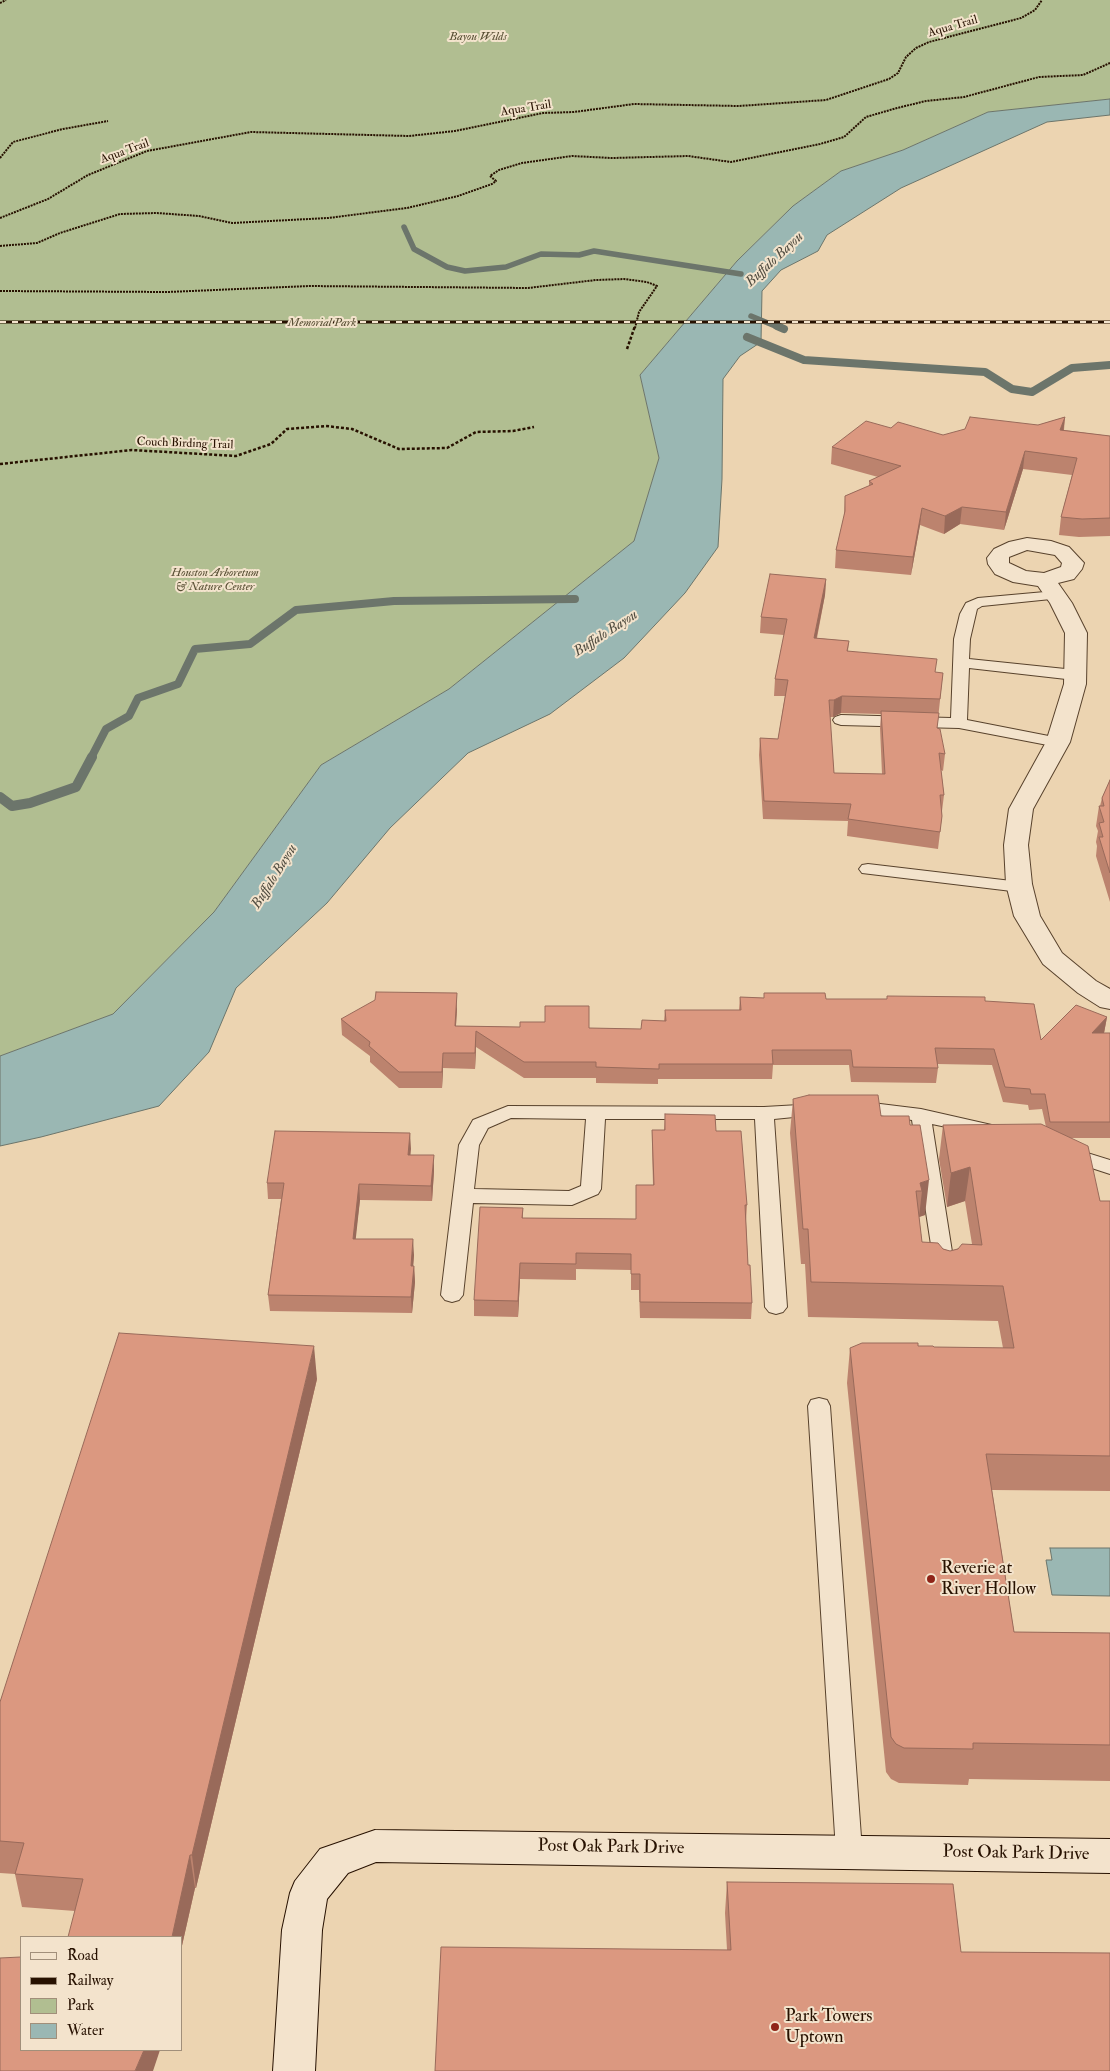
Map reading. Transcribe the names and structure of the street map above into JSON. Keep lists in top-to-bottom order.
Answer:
{
  "streets": {
    "street": ["Post Oak Park Drive"],
    "path": ["Aqua Trail", "Couch Birding Trail"]
  },
  "water": ["Buffalo Bayou"],
  "parks": ["Bayou Wilds", "Memorial Park", "Houston Arboretum & Nature Center"],
  "places": ["Reverie at River Hollow", "Park Towers Uptown"],
  "legend": [
    "Road",
    "Railway",
    "Park",
    "Water"
  ]
}
